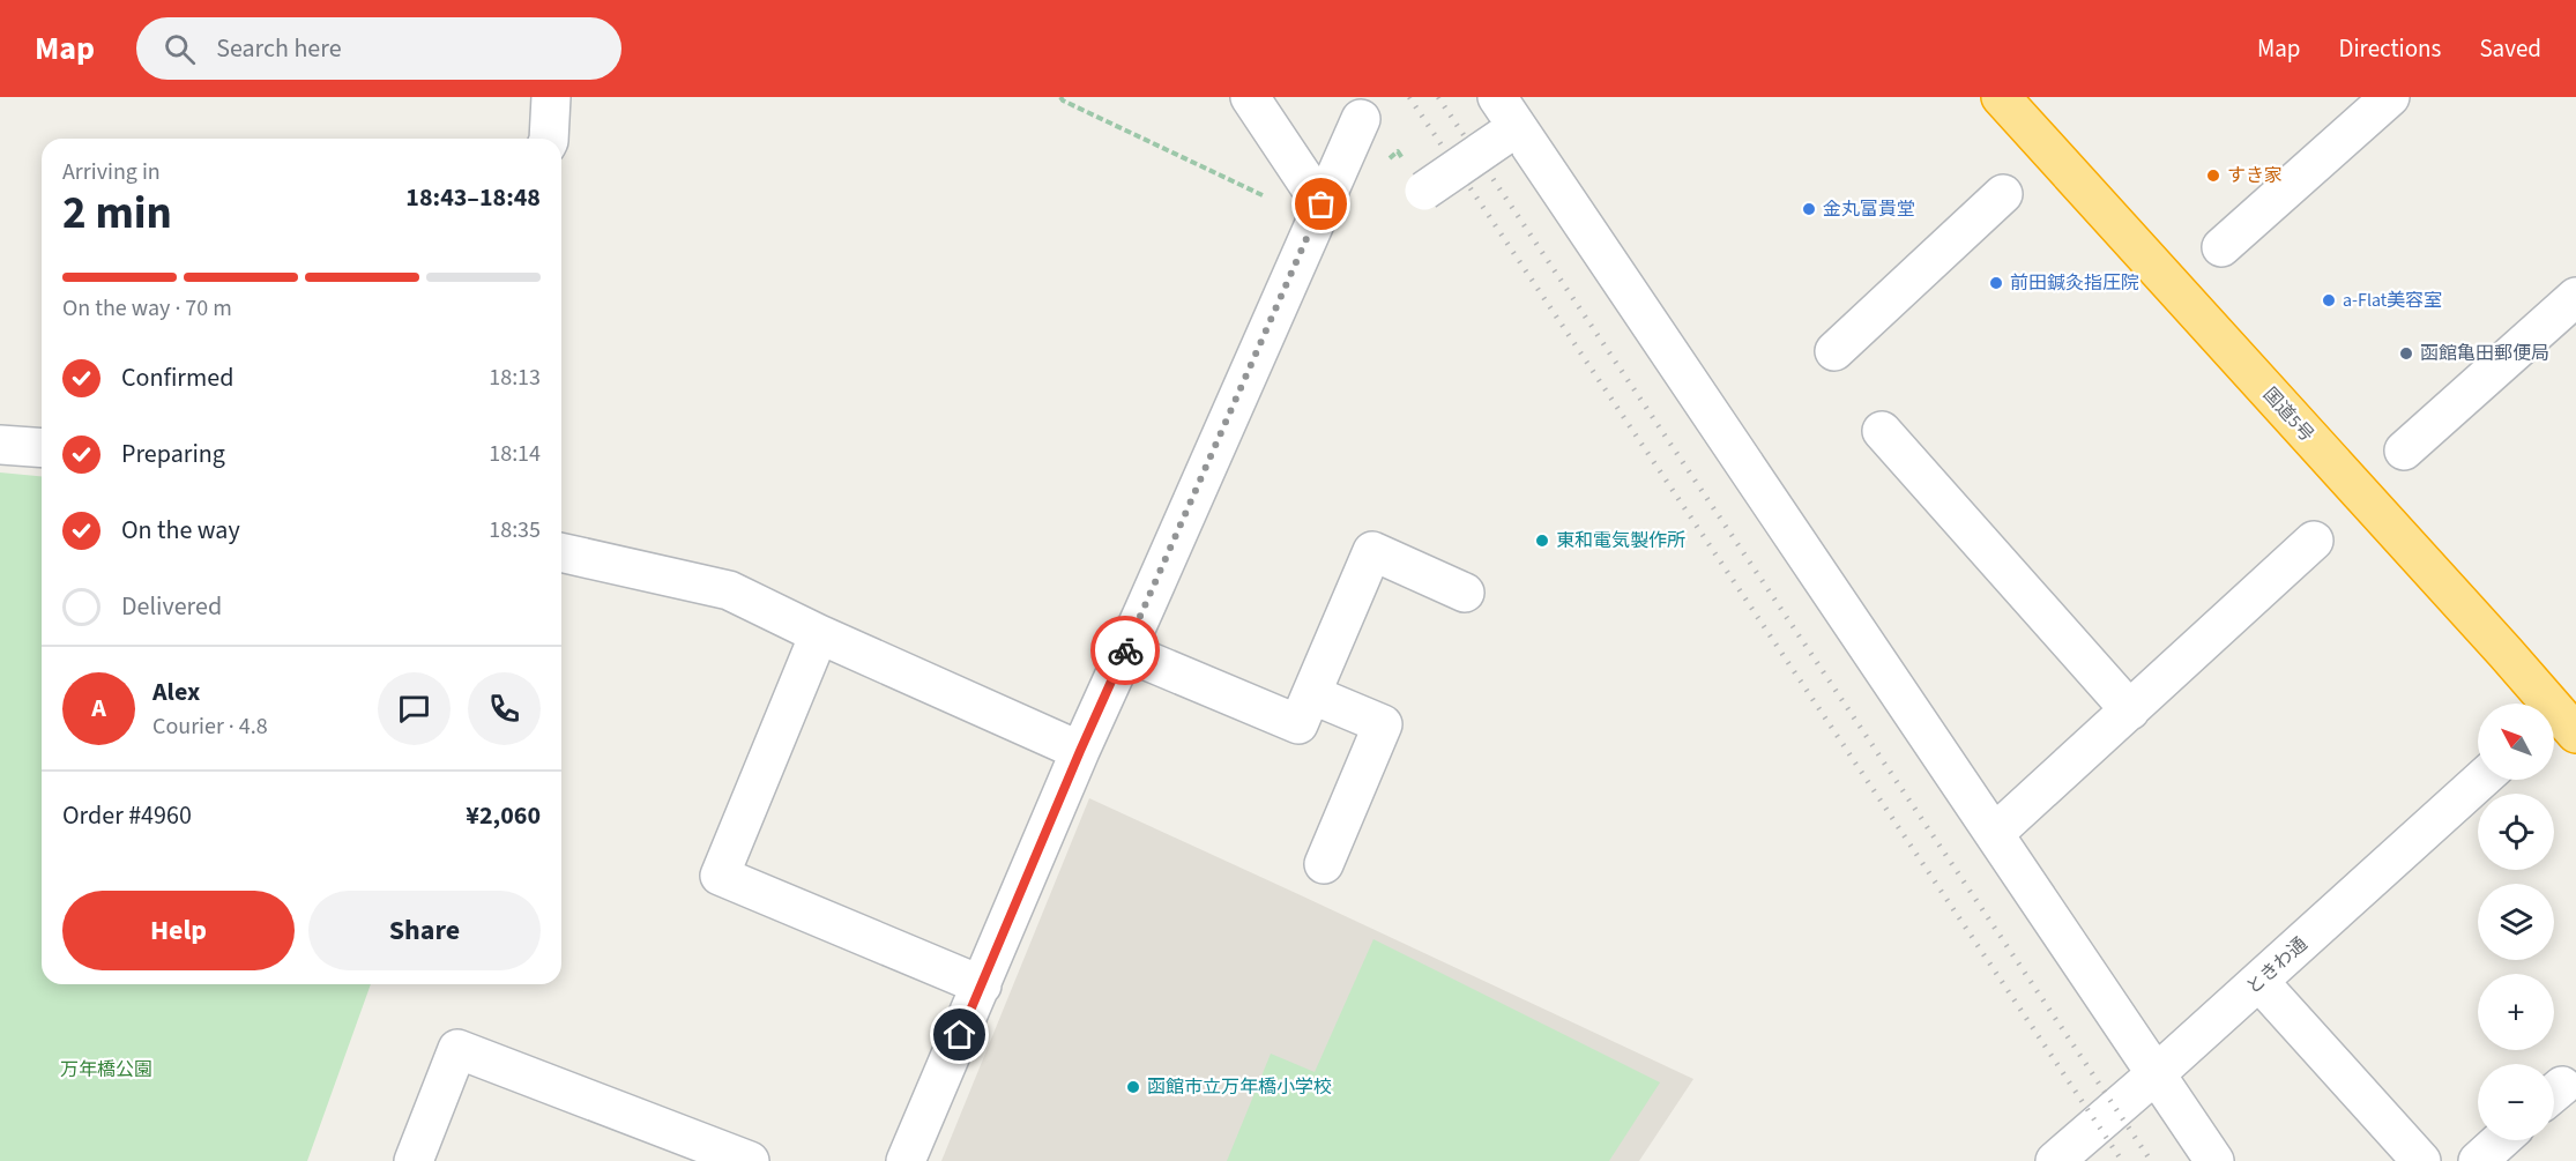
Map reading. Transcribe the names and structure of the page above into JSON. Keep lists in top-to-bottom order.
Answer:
{
  "streets": {
    "highway": ["国道5号"],
    "street": ["ときわ通"]
  },
  "parks": ["万年橋公園"],
  "places": [
    "すき家",
    "金丸富貴堂",
    "前田鍼灸指圧院",
    "a-Flat美容室",
    "函館亀田郵便局",
    "東和電気製作所",
    "函館市立万年橋小学校"
  ],
  "north": "top left",
  "page": {
    "header": "Map",
    "search": "Search here",
    "nav": ["Map", "Directions", "Saved"],
    "heading": ["2 min", "Arriving in", "18:43–18:48"],
    "panel": [
      "Alex",
      "Courier · 4.8",
      "Order #4960",
      "¥2,060"
    ],
    "bar": "On the way · 70 m",
    "list": [
      ["Confirmed", "18:13"],
      ["Preparing", "18:14"],
      ["On the way", "18:35"],
      "Delivered"
    ],
    "round": "A",
    "map_buttons": ["+", "−"],
    "buttons": ["Help", "Share"]
  }
}
